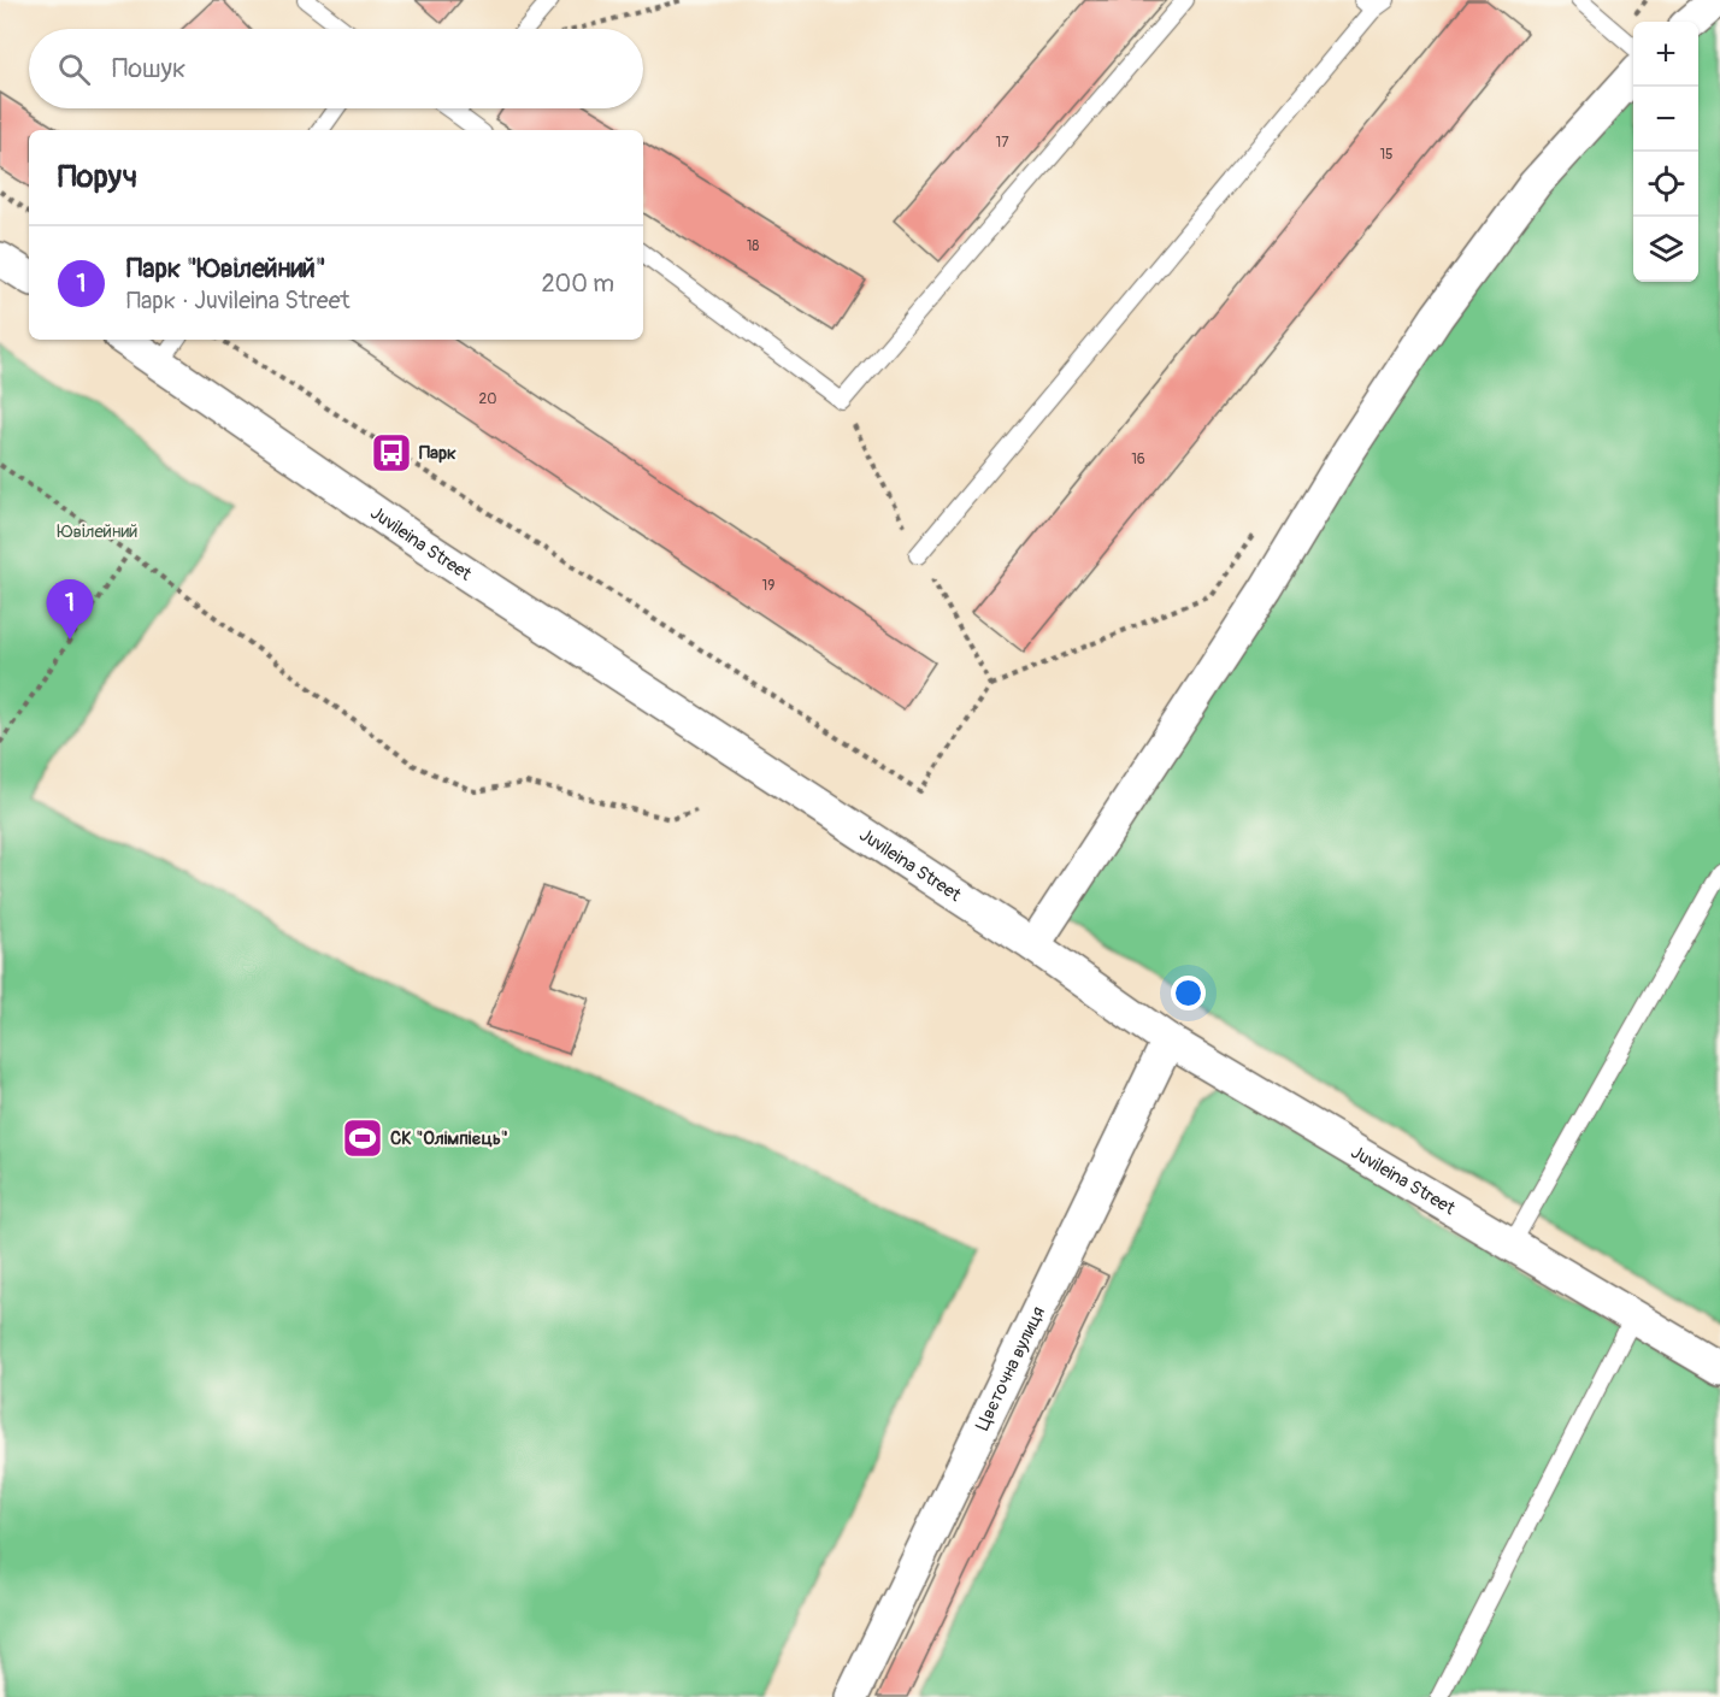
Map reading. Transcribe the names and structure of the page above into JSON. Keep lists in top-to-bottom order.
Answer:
{
  "streets": {
    "street": ["Juvileina Street", "Цвєточна вулиця"]
  },
  "crossings": [
    ["Juvileina Street", "Цвєточна вулиця"]
  ],
  "parks": ["Ювілейний"],
  "places": {
    "bus stop": ["Парк"],
    "sports": ["СК \"Олімпієць\""]
  },
  "house_numbers": [
    "17",
    "15",
    "18",
    "20",
    "16",
    "19"
  ],
  "page": {
    "map_buttons": ["+", "−"],
    "search": "Пошук",
    "heading": "Поруч",
    "list": [
      {
        "mark": "1",
        "name": "Парк \"Ювілейний\"",
        "note": "Парк · Juvileina Street",
        "value": "200 m"
      }
    ],
    "pins": "1"
  }
}
